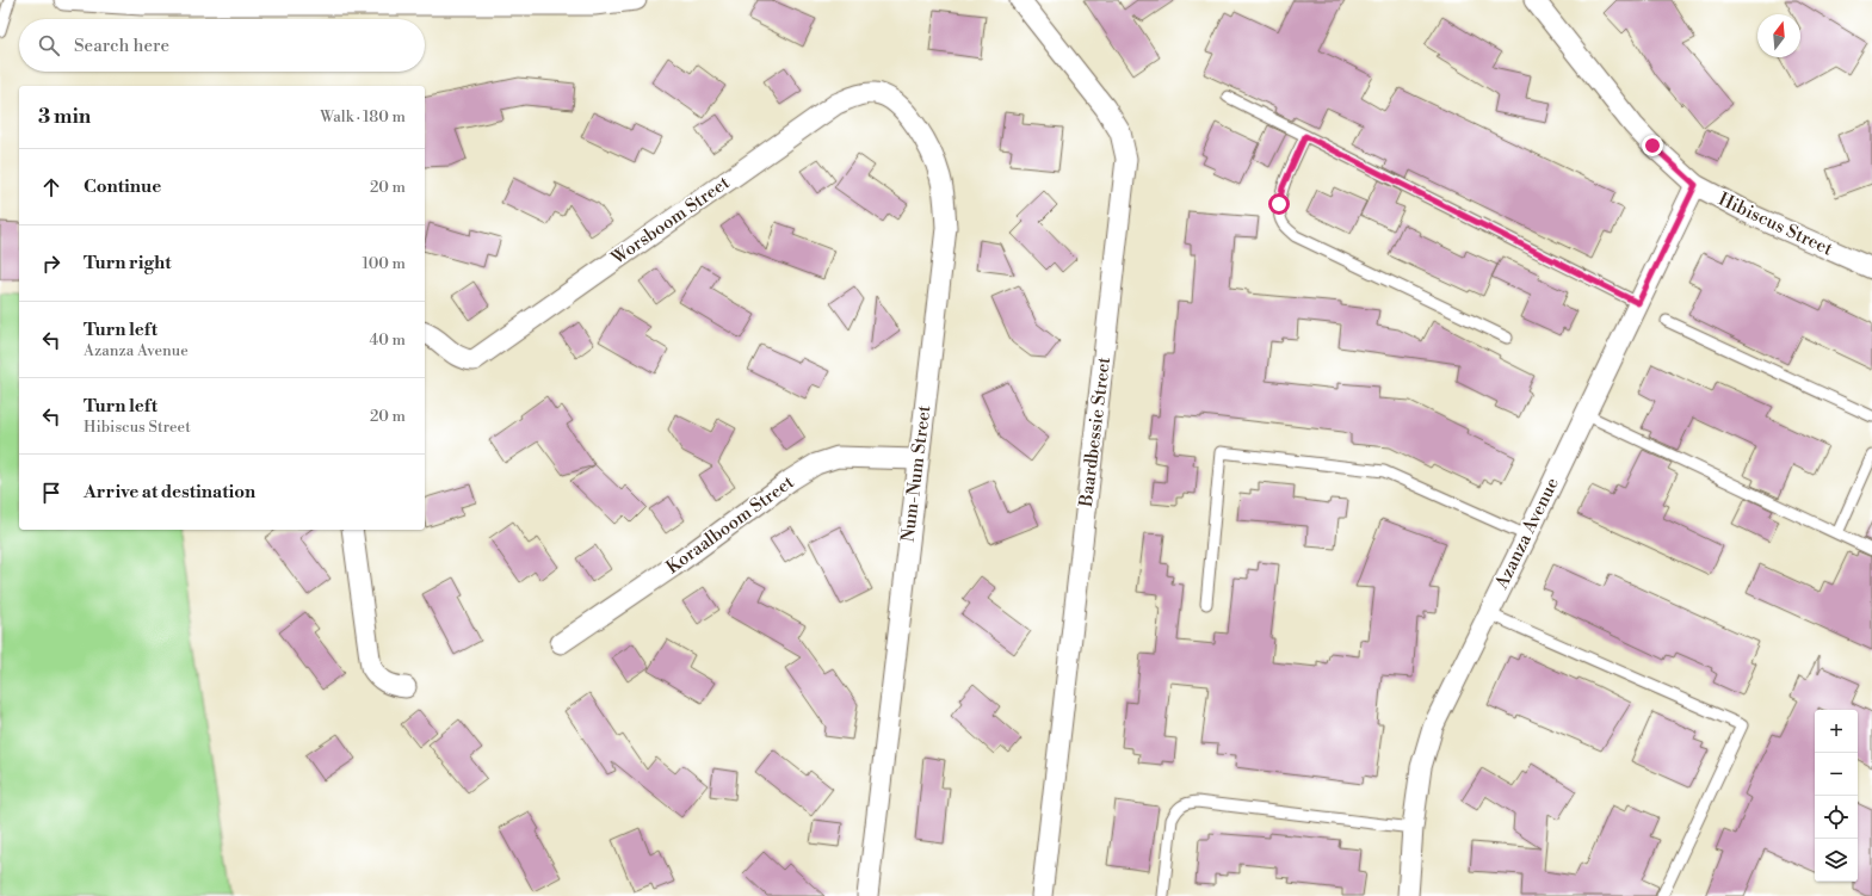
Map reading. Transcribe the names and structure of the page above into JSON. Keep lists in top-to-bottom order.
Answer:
{
  "streets": {
    "street": [
      "Worsboom Street",
      "Hibiscus Street",
      "Baardbessie Street",
      "Num-Num Street",
      "Koraalboom Street",
      "Azanza Avenue"
    ]
  },
  "crossings": [
    ["Worsboom Street", "Num-Num Street"],
    ["Hibiscus Street", "Azanza Avenue"],
    ["Num-Num Street", "Koraalboom Street"]
  ],
  "north": "top",
  "page": {
    "search": "Search here",
    "heading": ["3 min", "Walk · 180 m"],
    "list": [
      ["Continue", "20 m"],
      ["Turn right", "100 m"],
      ["Turn left", "Azanza Avenue", "40 m"],
      ["Turn left", "Hibiscus Street", "20 m"],
      "Arrive at destination"
    ],
    "map_buttons": ["+", "−"]
  }
}
